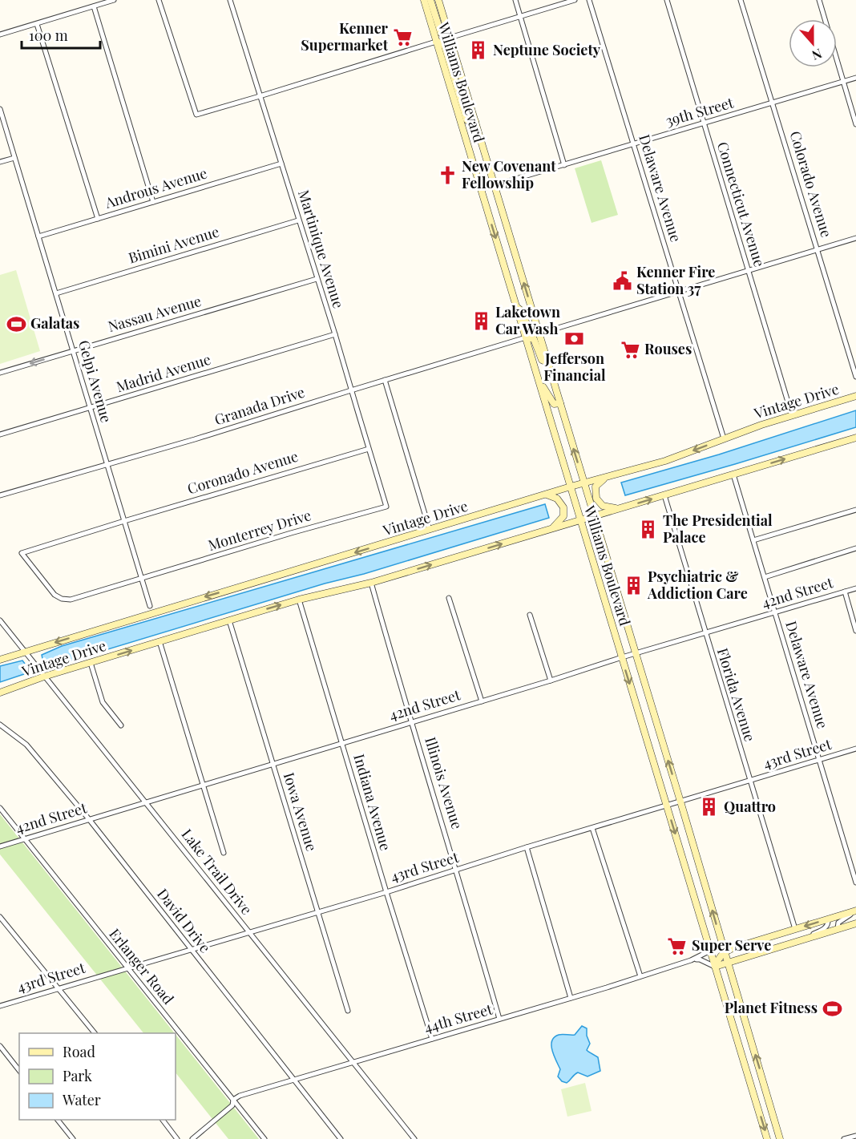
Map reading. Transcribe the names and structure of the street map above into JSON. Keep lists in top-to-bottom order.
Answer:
{
  "streets": {
    "street": [
      "Williams Boulevard",
      "39th Street",
      "Colorado Avenue",
      "Androus Avenue",
      "Delaware Avenue",
      "Connecticut Avenue",
      "Bimini Avenue",
      "Martinique Avenue",
      "Nassau Avenue",
      "Madrid Avenue",
      "Gelpi Avenue",
      "Vintage Drive",
      "Granada Drive",
      "Coronado Avenue",
      "Monterrey Drive",
      "42nd Street",
      "Florida Avenue",
      "43rd Street",
      "Illinois Avenue",
      "Indiana Avenue",
      "Iowa Avenue",
      "Lake Trail Drive",
      "David Drive",
      "Erlanger Road",
      "44th Street"
    ]
  },
  "crossings": [
    ["Williams Boulevard", "39th Street"],
    ["Williams Boulevard", "Vintage Drive"],
    ["Williams Boulevard", "Granada Drive"],
    ["Williams Boulevard", "42nd Street"],
    ["Williams Boulevard", "43rd Street"],
    ["Williams Boulevard", "44th Street"],
    ["39th Street", "Colorado Avenue"],
    ["39th Street", "Delaware Avenue"],
    ["39th Street", "Connecticut Avenue"],
    ["Androus Avenue", "Martinique Avenue"],
    ["Androus Avenue", "Gelpi Avenue"],
    ["Delaware Avenue", "Vintage Drive"],
    ["Delaware Avenue", "42nd Street"],
    ["Delaware Avenue", "43rd Street"],
    ["Connecticut Avenue", "Vintage Drive"],
    ["Bimini Avenue", "Martinique Avenue"],
    ["Bimini Avenue", "Gelpi Avenue"],
    ["Martinique Avenue", "Nassau Avenue"],
    ["Martinique Avenue", "Madrid Avenue"],
    ["Martinique Avenue", "Granada Drive"],
    ["Martinique Avenue", "Coronado Avenue"],
    ["Martinique Avenue", "Monterrey Drive"],
    ["Nassau Avenue", "Gelpi Avenue"],
    ["Madrid Avenue", "Gelpi Avenue"],
    ["Gelpi Avenue", "Granada Drive"],
    ["Gelpi Avenue", "Coronado Avenue"],
    ["Gelpi Avenue", "Monterrey Drive"],
    ["Vintage Drive", "Florida Avenue"],
    ["Vintage Drive", "Illinois Avenue"],
    ["Vintage Drive", "Indiana Avenue"],
    ["Vintage Drive", "Iowa Avenue"],
    ["Vintage Drive", "Lake Trail Drive"],
    ["Coronado Avenue", "Monterrey Drive"],
    ["42nd Street", "Florida Avenue"],
    ["42nd Street", "Illinois Avenue"],
    ["42nd Street", "Indiana Avenue"],
    ["42nd Street", "Iowa Avenue"],
    ["42nd Street", "Lake Trail Drive"],
    ["42nd Street", "David Drive"],
    ["42nd Street", "Erlanger Road"],
    ["Florida Avenue", "43rd Street"],
    ["43rd Street", "Illinois Avenue"],
    ["43rd Street", "Indiana Avenue"],
    ["43rd Street", "Iowa Avenue"],
    ["43rd Street", "Lake Trail Drive"],
    ["43rd Street", "David Drive"],
    ["43rd Street", "Erlanger Road"],
    ["Illinois Avenue", "44th Street"],
    ["Indiana Avenue", "44th Street"],
    ["Lake Trail Drive", "44th Street"],
    ["David Drive", "44th Street"],
    ["Erlanger Road", "44th Street"]
  ],
  "places": {
    "supermarket": ["Kenner Supermarket", "Rouses", "Super Serve"],
    "building": [
      "Neptune Society",
      "Laketown Car Wash",
      "The Presidential Palace",
      "Psychiatric & Addiction Care",
      "Quattro"
    ],
    "church": ["New Covenant Fellowship"],
    "public building": ["Kenner Fire Station 37"],
    "sports": ["Galatas", "Planet Fitness"],
    "bank": ["Jefferson Financial"]
  },
  "legend": ["Road", "Park", "Water"],
  "scale_bar": "100 m",
  "north": "bottom"
}
